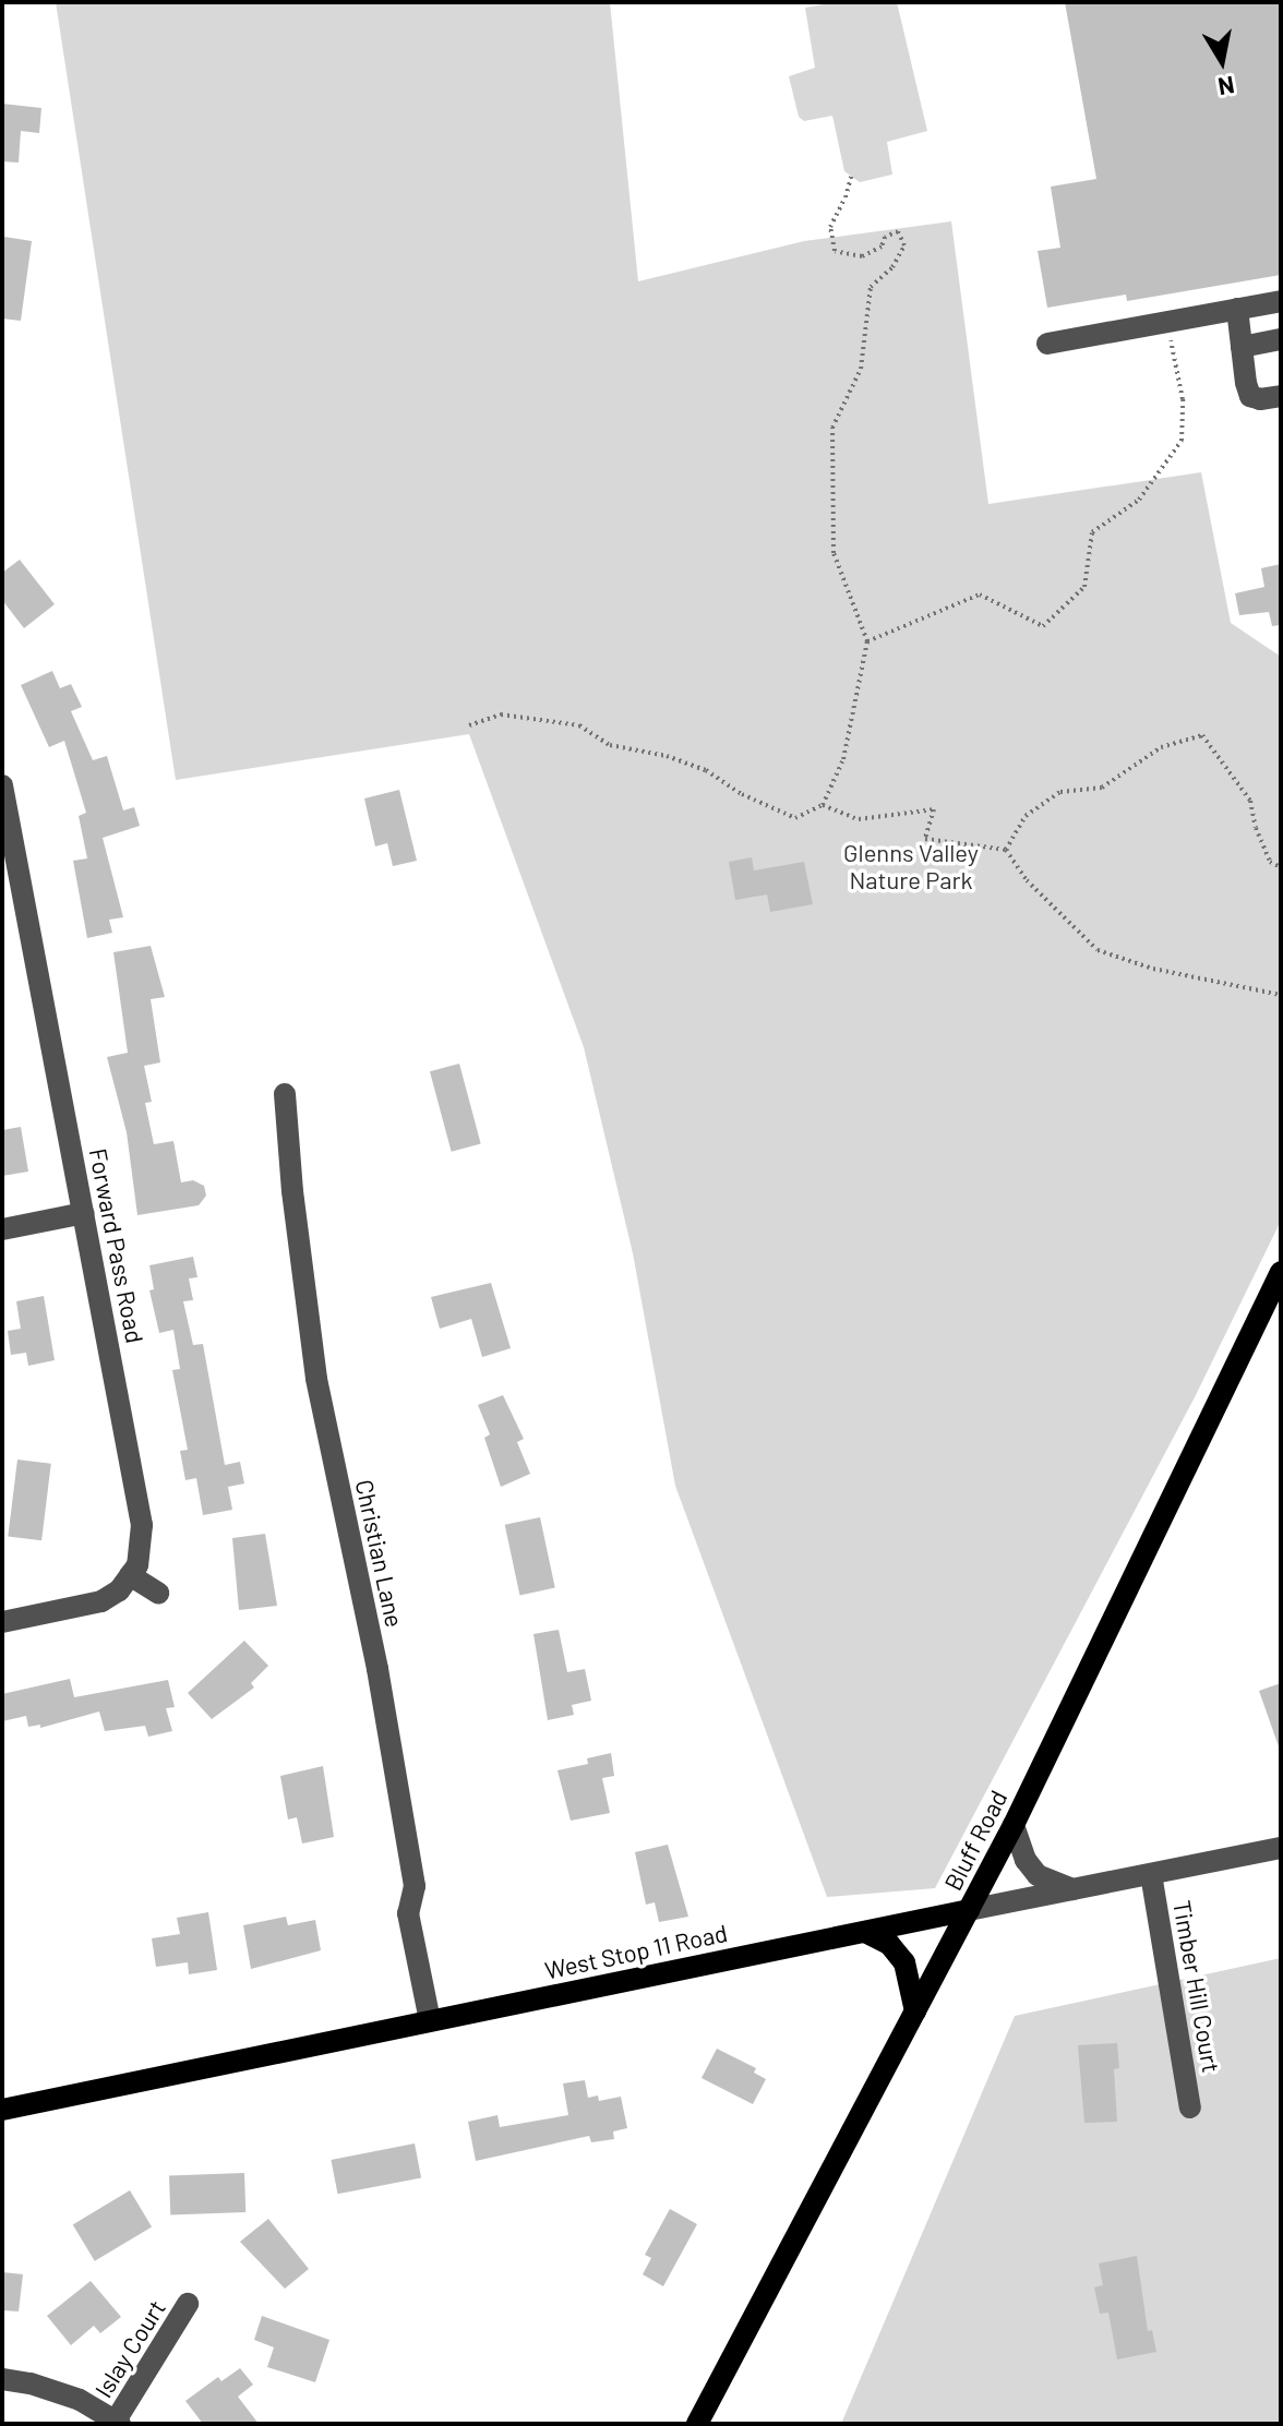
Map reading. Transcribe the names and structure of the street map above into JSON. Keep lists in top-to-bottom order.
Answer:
{
  "streets": {
    "main road": ["Bluff Road", "West Stop 11 Road"],
    "street": [
      "Forward Pass Road",
      "Christian Lane",
      "Timber Hill Court",
      "Islay Court"
    ]
  },
  "crossings": [
    ["Christian Lane", "West Stop 11 Road"],
    ["Bluff Road", "West Stop 11 Road"],
    ["West Stop 11 Road", "Timber Hill Court"]
  ],
  "parks": ["Glenns Valley Nature Park"],
  "north": "bottom"
}
